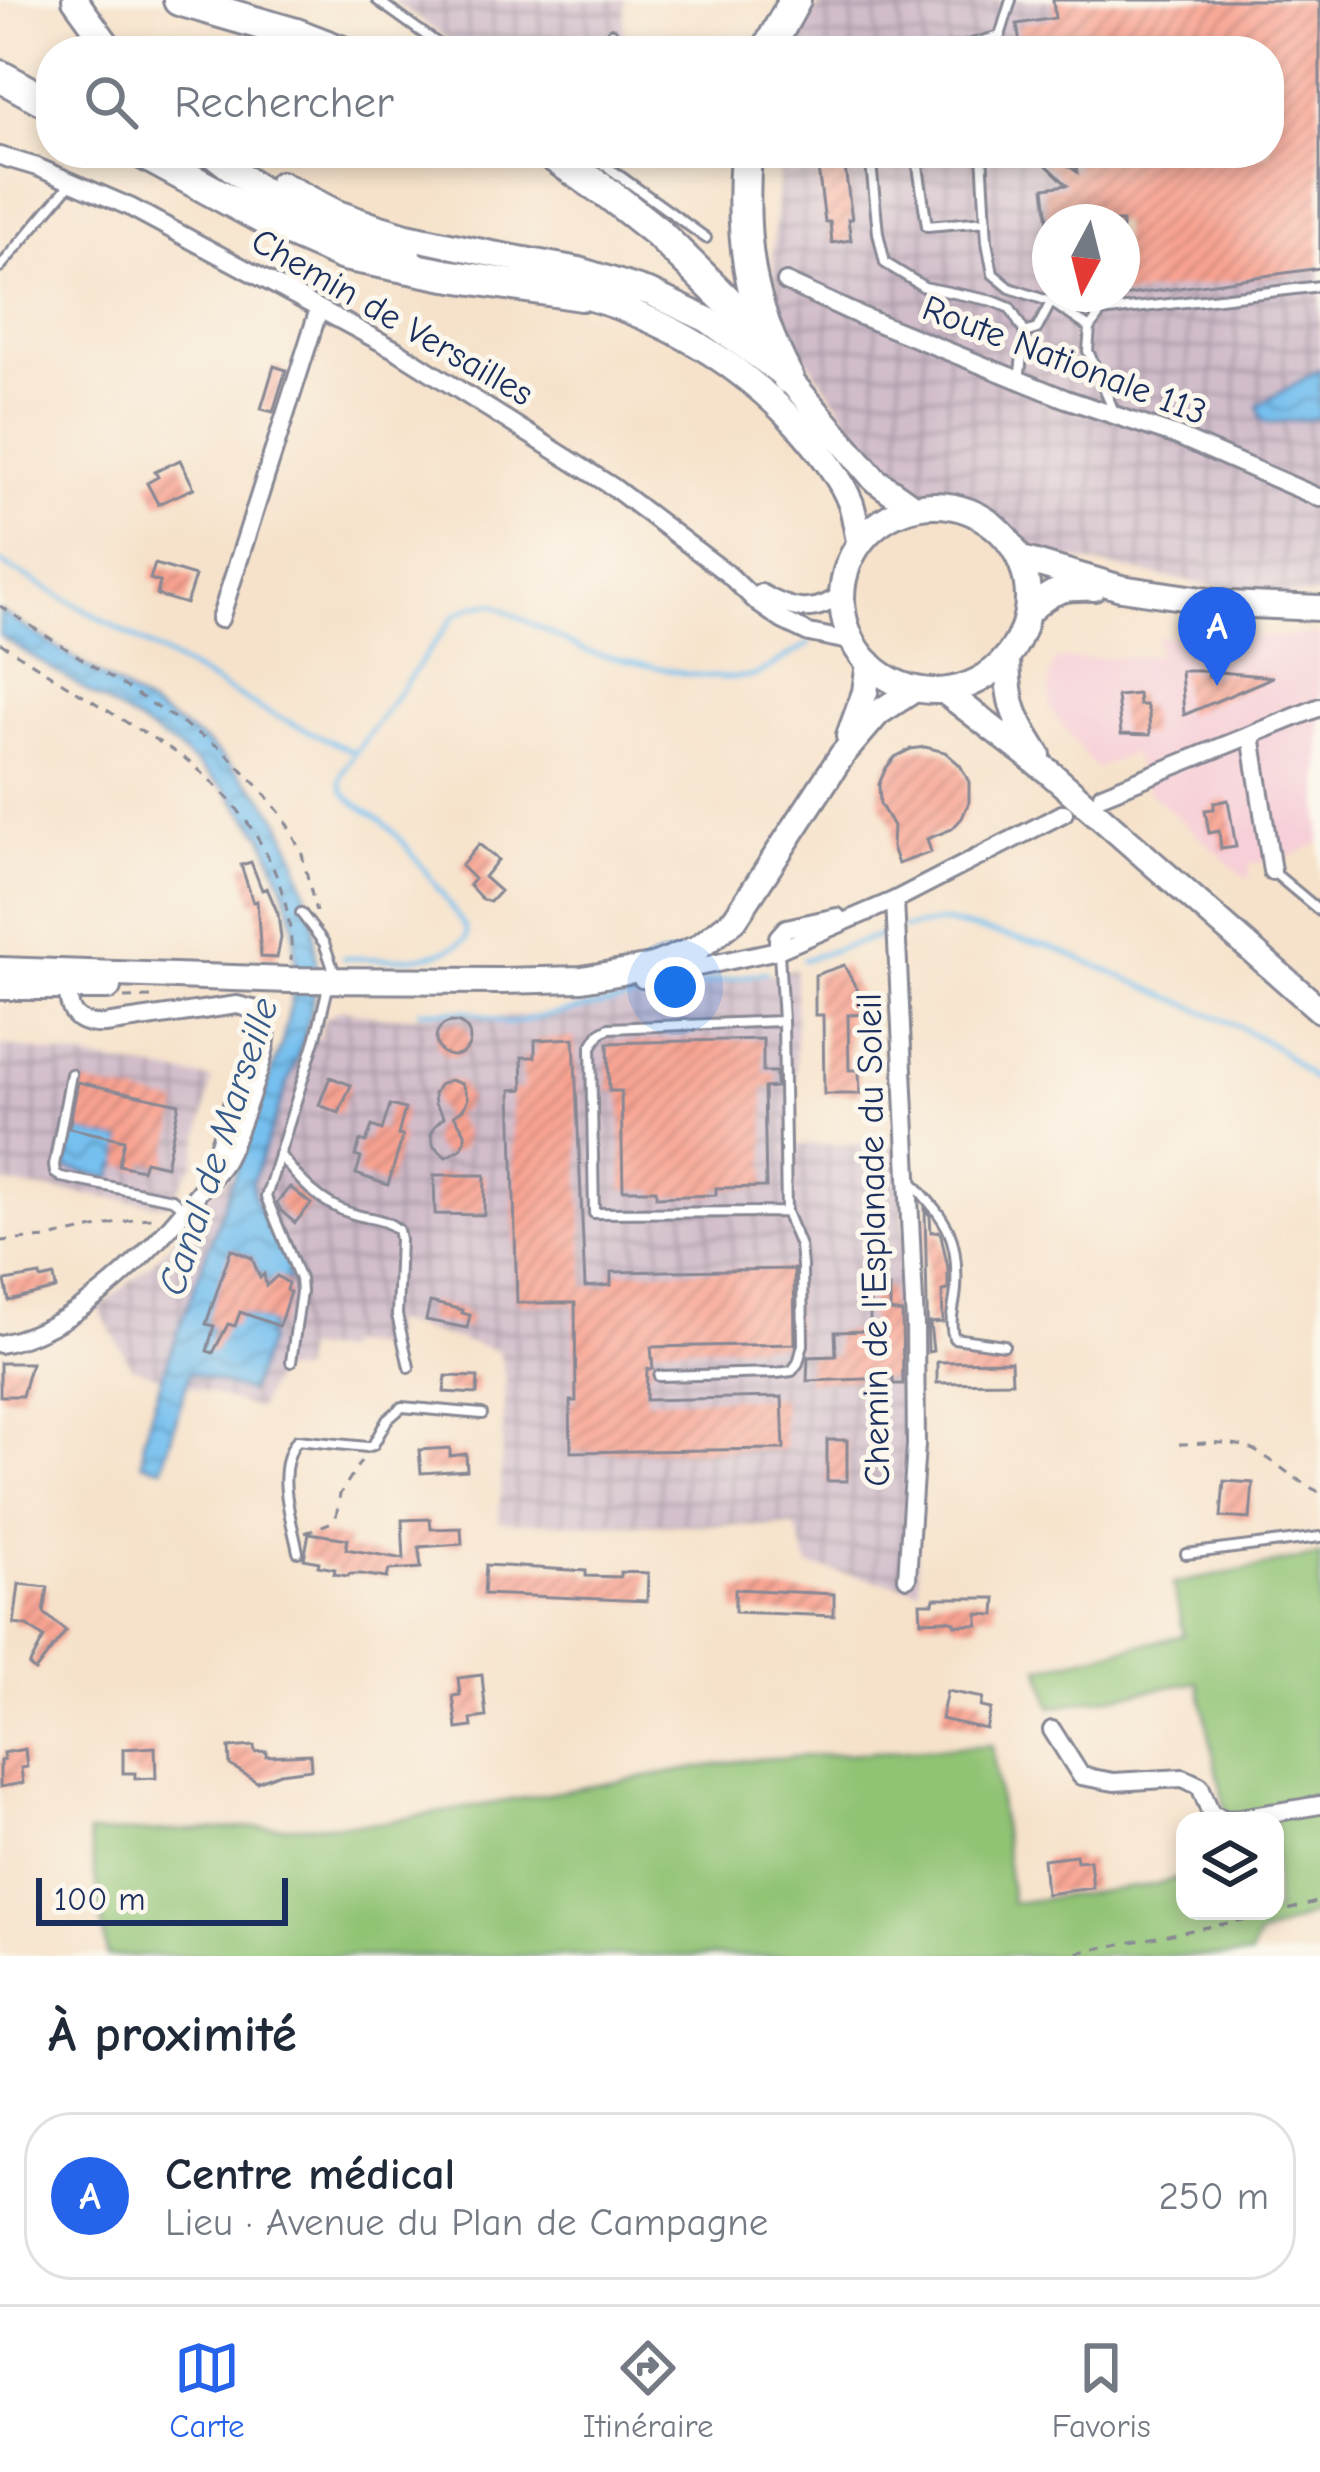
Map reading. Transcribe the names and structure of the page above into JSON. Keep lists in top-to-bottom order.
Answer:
{
  "streets": {
    "street": ["Chemin de Versailles", "Route Nationale 113", "Chemin de l'Esplanade du Soleil"]
  },
  "water": ["Canal de Marseille"],
  "scale_bar": "100 m",
  "north": "bottom",
  "page": {
    "search": "Rechercher",
    "pins": "A",
    "scale": "100 m",
    "heading": "À proximité",
    "list": [
      {
        "mark": "A",
        "name": "Centre médical",
        "note": "Lieu · Avenue du Plan de Campagne",
        "value": "250 m"
      }
    ],
    "nav": ["Carte", "Itinéraire", "Favoris"]
  }
}
